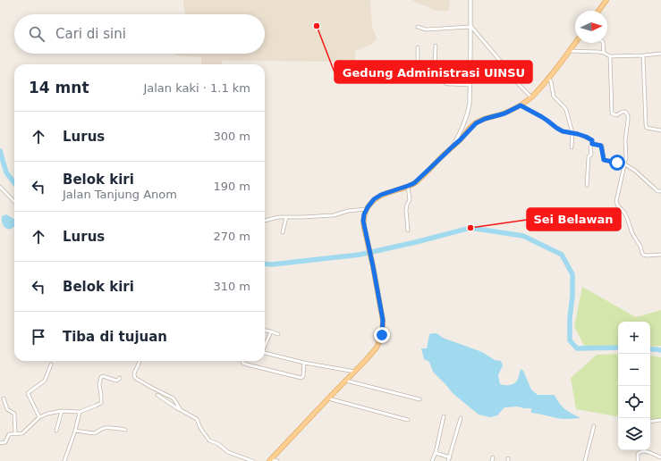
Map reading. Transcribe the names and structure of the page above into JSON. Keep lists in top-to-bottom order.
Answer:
{
  "places": ["Gedung Administrasi UINSU", "Sei Belawan"],
  "north": "right",
  "page": {
    "search": "Cari di sini",
    "heading": ["14 mnt", "Jalan kaki · 1.1 km"],
    "list": [
      ["Lurus", "300 m"],
      ["Belok kiri", "Jalan Tanjung Anom", "190 m"],
      ["Lurus", "270 m"],
      ["Belok kiri", "310 m"],
      "Tiba di tujuan"
    ],
    "map_buttons": ["+", "−"]
  }
}
